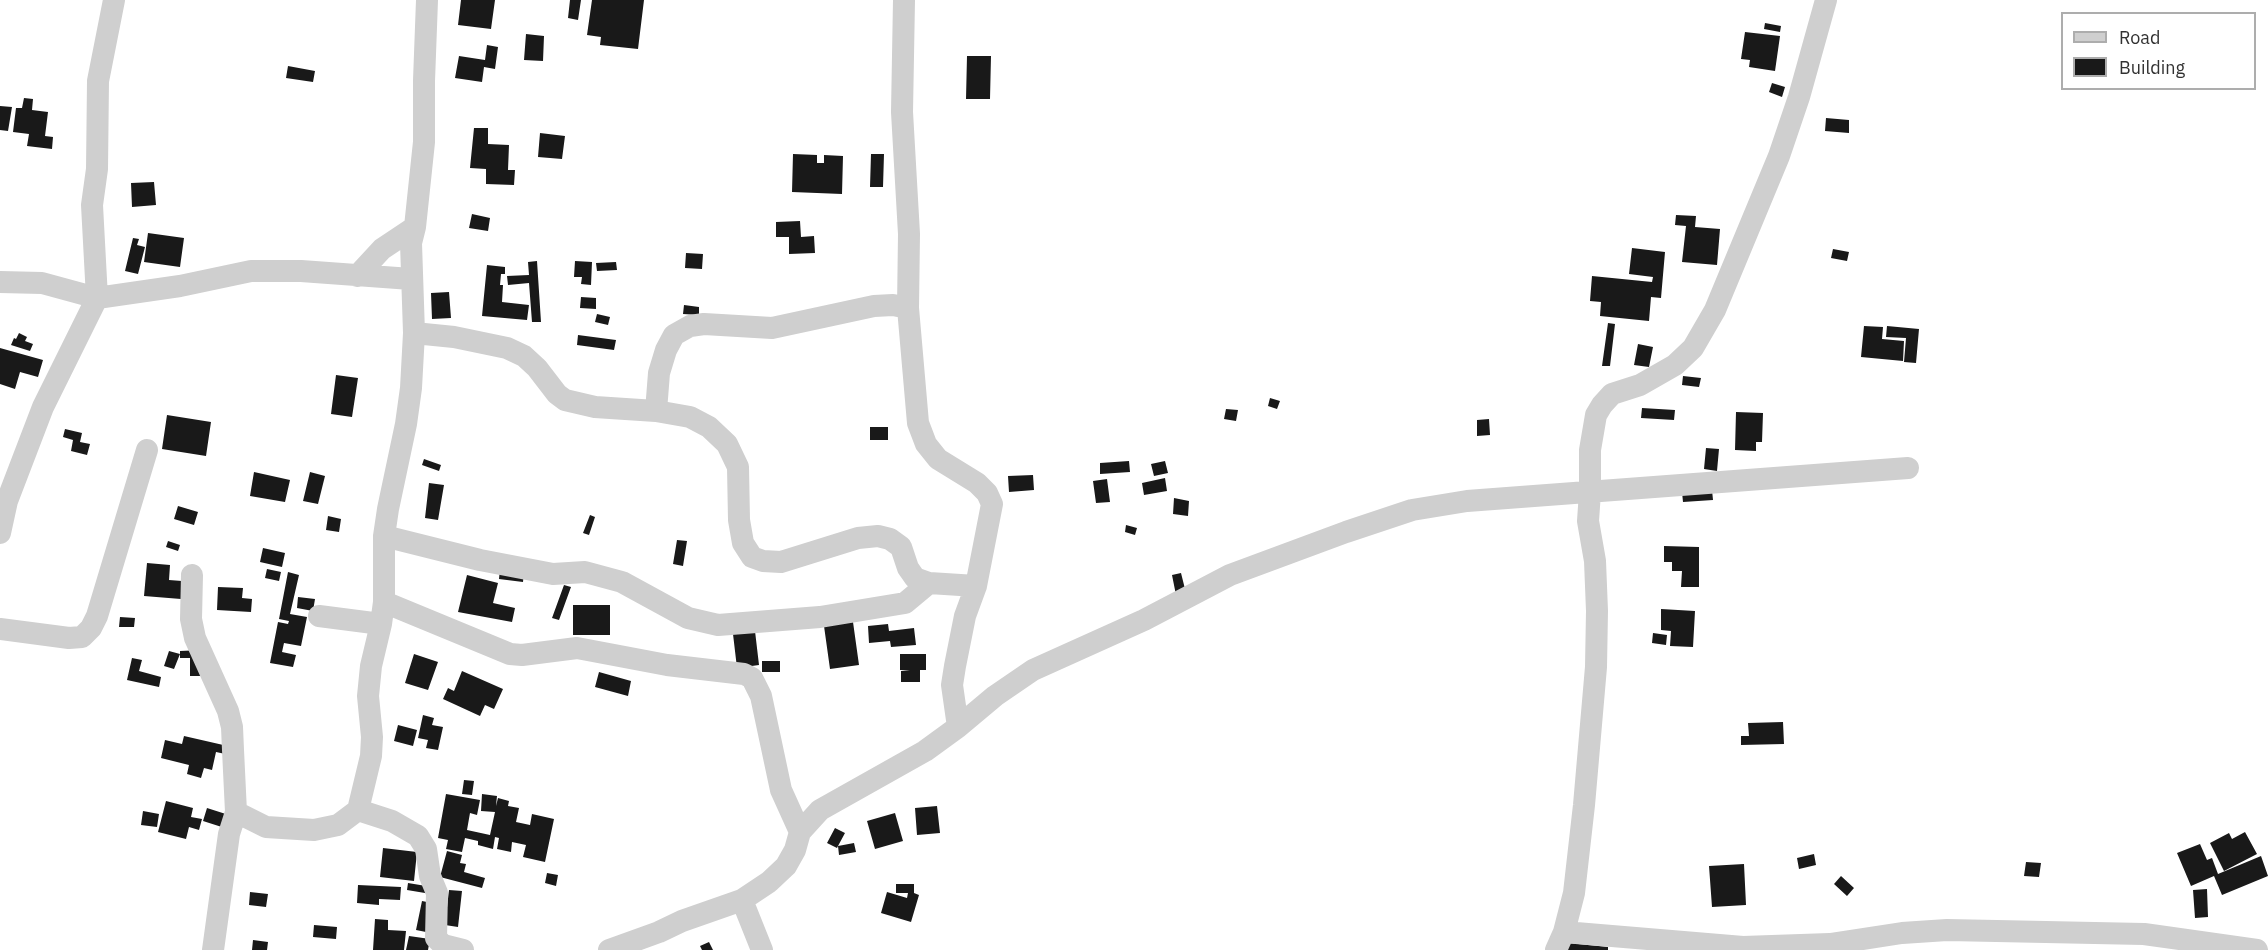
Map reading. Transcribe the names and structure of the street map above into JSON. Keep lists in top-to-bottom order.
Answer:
{
  "legend": ["Road", "Building"]
}
